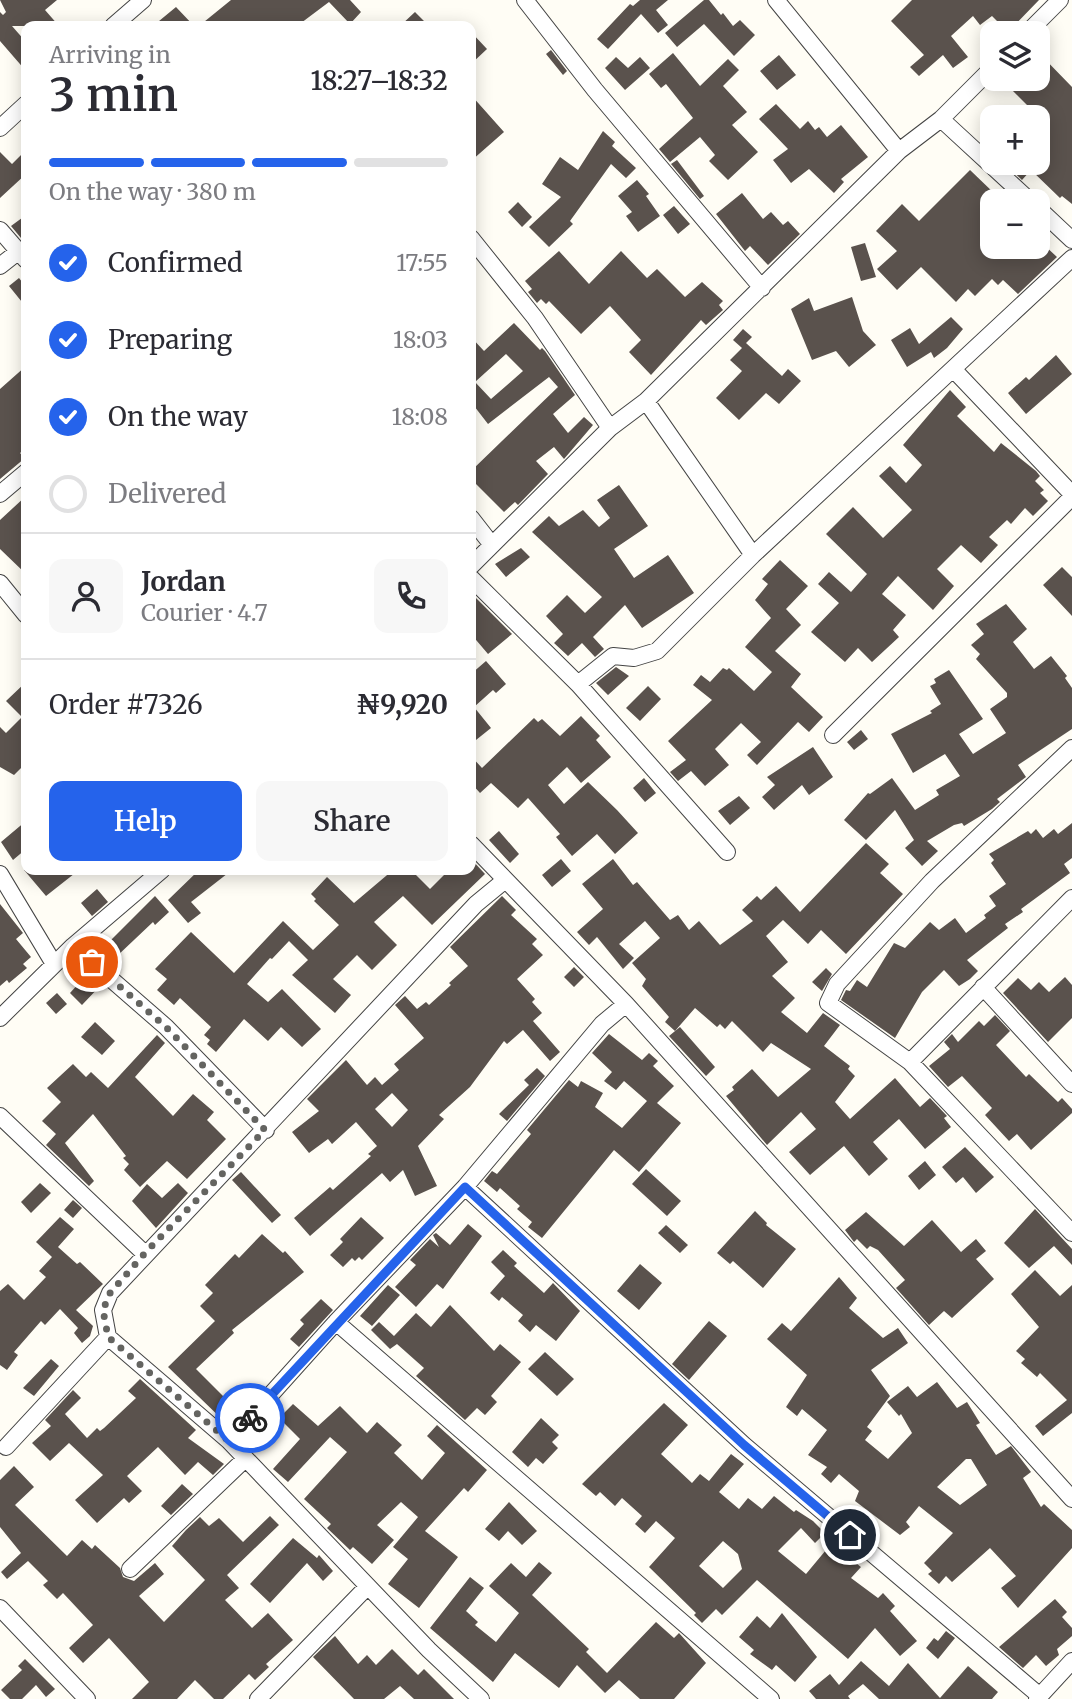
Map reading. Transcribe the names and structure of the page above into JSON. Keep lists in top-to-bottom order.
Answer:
{
  "page": {
    "map_buttons": ["+", "−"],
    "heading": ["3 min", "Arriving in", "18:27–18:32"],
    "panel": [
      "Jordan",
      "Courier · 4.7",
      "Order #7326",
      "₦9,920"
    ],
    "bar": "On the way · 380 m",
    "list": [
      ["Confirmed", "17:55"],
      ["Preparing", "18:03"],
      ["On the way", "18:08"],
      "Delivered"
    ],
    "buttons": ["Help", "Share"]
  }
}
